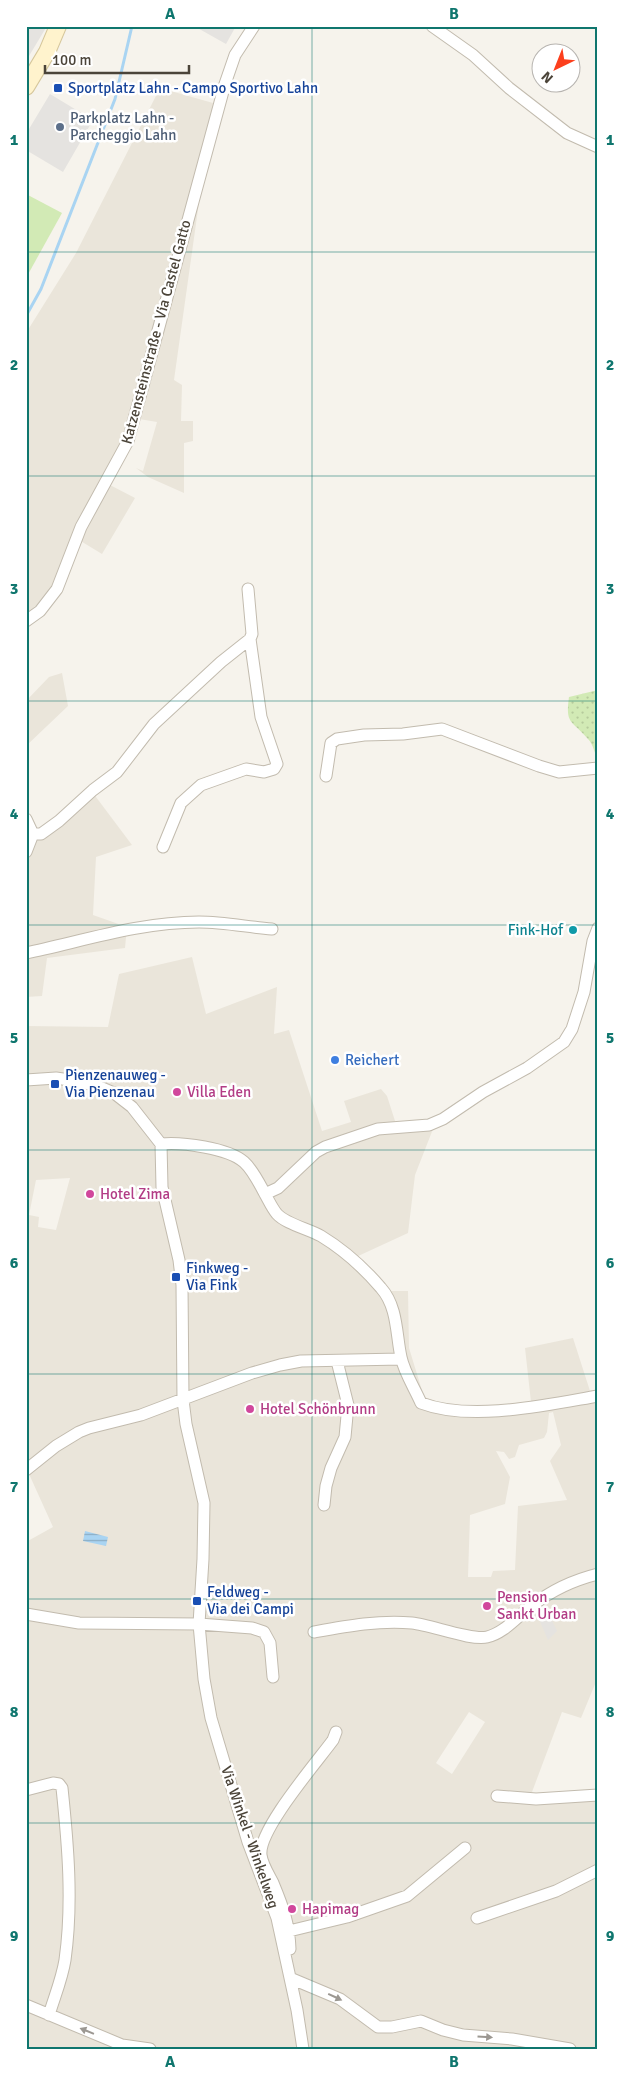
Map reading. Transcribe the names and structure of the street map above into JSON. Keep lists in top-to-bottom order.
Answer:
{
  "streets": {
    "street": ["Katzensteinstraße - Via Castel Gatto", "Via Winkel - Winkelweg"]
  },
  "places": {
    "transit": [
      "Sportplatz Lahn - Campo Sportivo Lahn",
      "Pienzenauweg - Via Pienzenau",
      "Finkweg - Via Fink",
      "Feldweg - Via dei Campi"
    ],
    "other": [
      "Parkplatz Lahn - Parcheggio Lahn",
      "Fink-Hof",
      "Reichert",
      "Villa Eden",
      "Hotel Zima",
      "Hotel Schönbrunn",
      "Pension Sankt Urban",
      "Hapimag"
    ]
  },
  "scale_bar": "100 m",
  "north": "bottom left",
  "grid": {
    "columns": ["A", "B"],
    "rows": [
      "1",
      "2",
      "3",
      "4",
      "5",
      "6",
      "7",
      "8",
      "9"
    ]
  }
}
